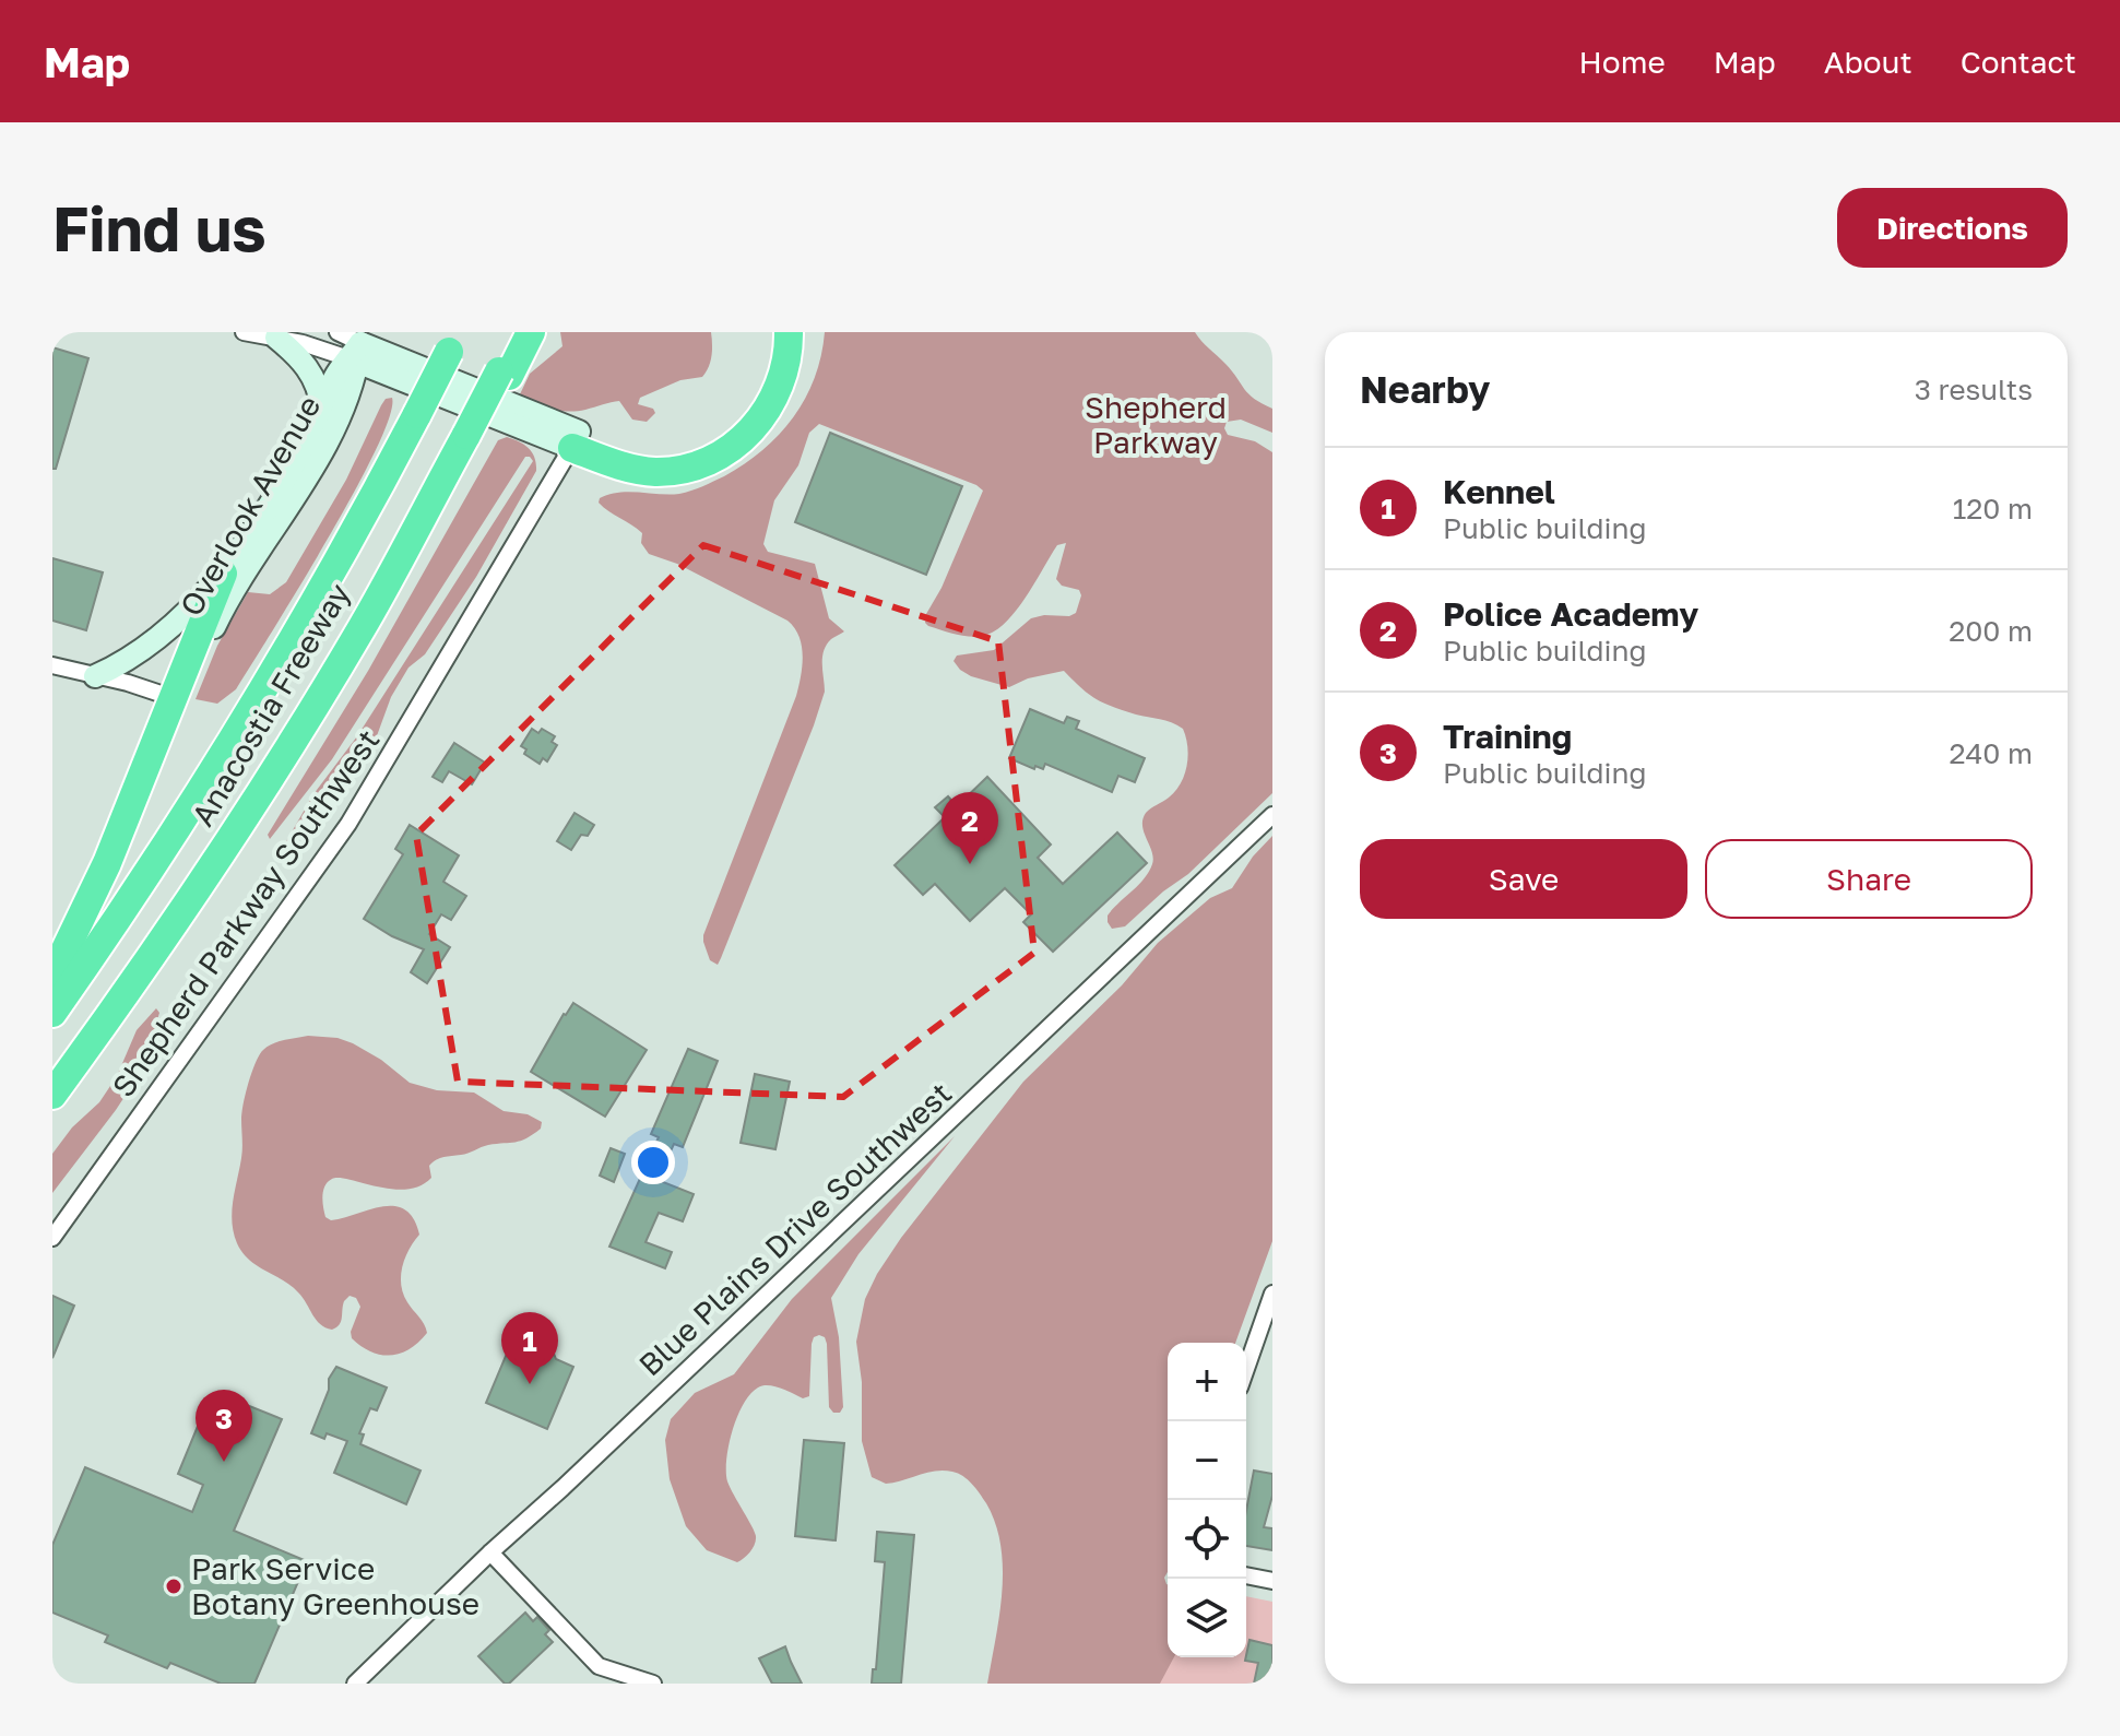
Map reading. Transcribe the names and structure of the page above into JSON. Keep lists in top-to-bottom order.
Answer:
{
  "streets": {
    "highway": ["Anacostia Freeway"],
    "street": ["Overlook Avenue", "Shepherd Parkway Southwest", "Blue Plains Drive Southwest"]
  },
  "parks": ["Shepherd Parkway"],
  "places": ["Park Service Botany Greenhouse"],
  "page": {
    "header": "Map",
    "nav": [
      "Home",
      "Map",
      "About",
      "Contact"
    ],
    "buttons": [
      "Directions",
      ["Save", "Share"]
    ],
    "title": "Find us",
    "heading": ["Nearby", "3 results"],
    "list": [
      {
        "mark": "1",
        "name": "Kennel",
        "note": "Public building",
        "value": "120 m"
      },
      {
        "mark": "2",
        "name": "Police Academy",
        "note": "Public building",
        "value": "200 m"
      },
      {
        "mark": "3",
        "name": "Training",
        "note": "Public building",
        "value": "240 m"
      }
    ],
    "pins": ["2", "1", "3"],
    "map_buttons": ["+", "−"]
  }
}
